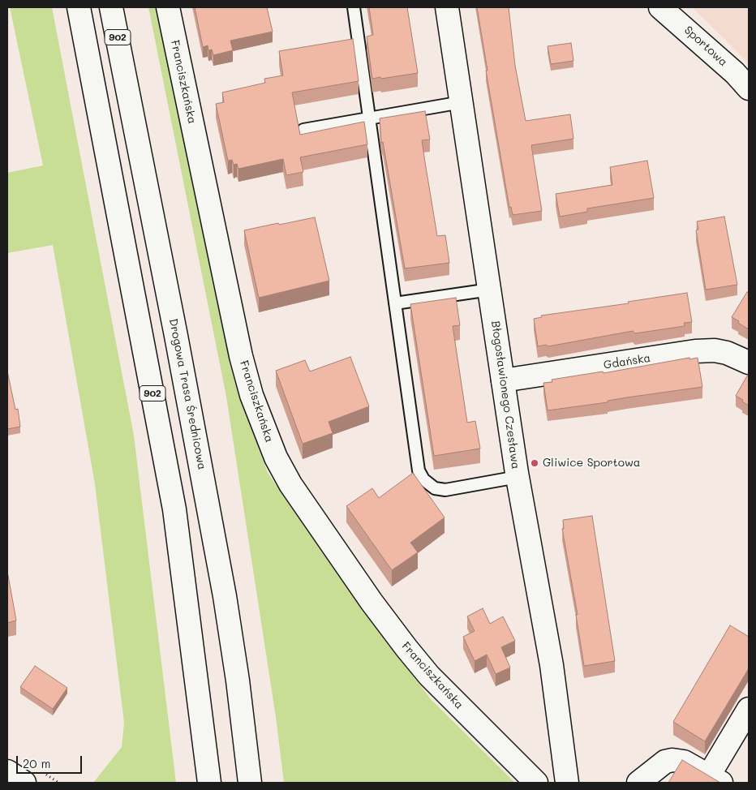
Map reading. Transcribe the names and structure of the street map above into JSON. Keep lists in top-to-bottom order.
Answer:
{
  "streets": {
    "street": [
      "902",
      "Sportowa",
      "Franciszkańska",
      "Gdańska",
      "Drogowa Trasa Średnicowa",
      "Błogosławionego Czesława"
    ]
  },
  "crossings": [
    ["Gdańska", "Błogosławionego Czesława"]
  ],
  "places": ["Gliwice Sportowa"],
  "scale_bar": "20 m"
}
